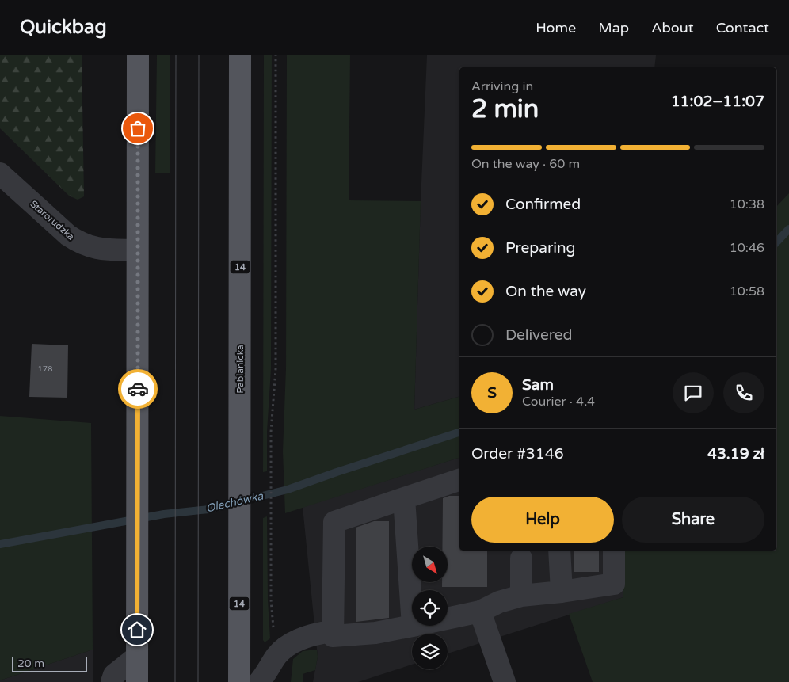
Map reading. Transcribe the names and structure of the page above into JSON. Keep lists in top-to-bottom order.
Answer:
{
  "streets": {
    "main road": ["14", "Pabianicka"],
    "street": ["Starorudzka"]
  },
  "water": ["Olechówka"],
  "house_numbers": ["178"],
  "scale_bar": "20 m",
  "north": "bottom right",
  "page": {
    "header": "Quickbag",
    "nav": [
      "Home",
      "Map",
      "About",
      "Contact"
    ],
    "heading": ["2 min", "Arriving in", "11:02–11:07"],
    "panel": [
      "Sam",
      "Courier · 4.4",
      "Order #3146",
      "43.19 zł"
    ],
    "bar": "On the way · 60 m",
    "list": [
      ["Confirmed", "10:38"],
      ["Preparing", "10:46"],
      ["On the way", "10:58"],
      "Delivered"
    ],
    "round": "S",
    "buttons": ["Help", "Share"],
    "scale": "20 m"
  }
}
